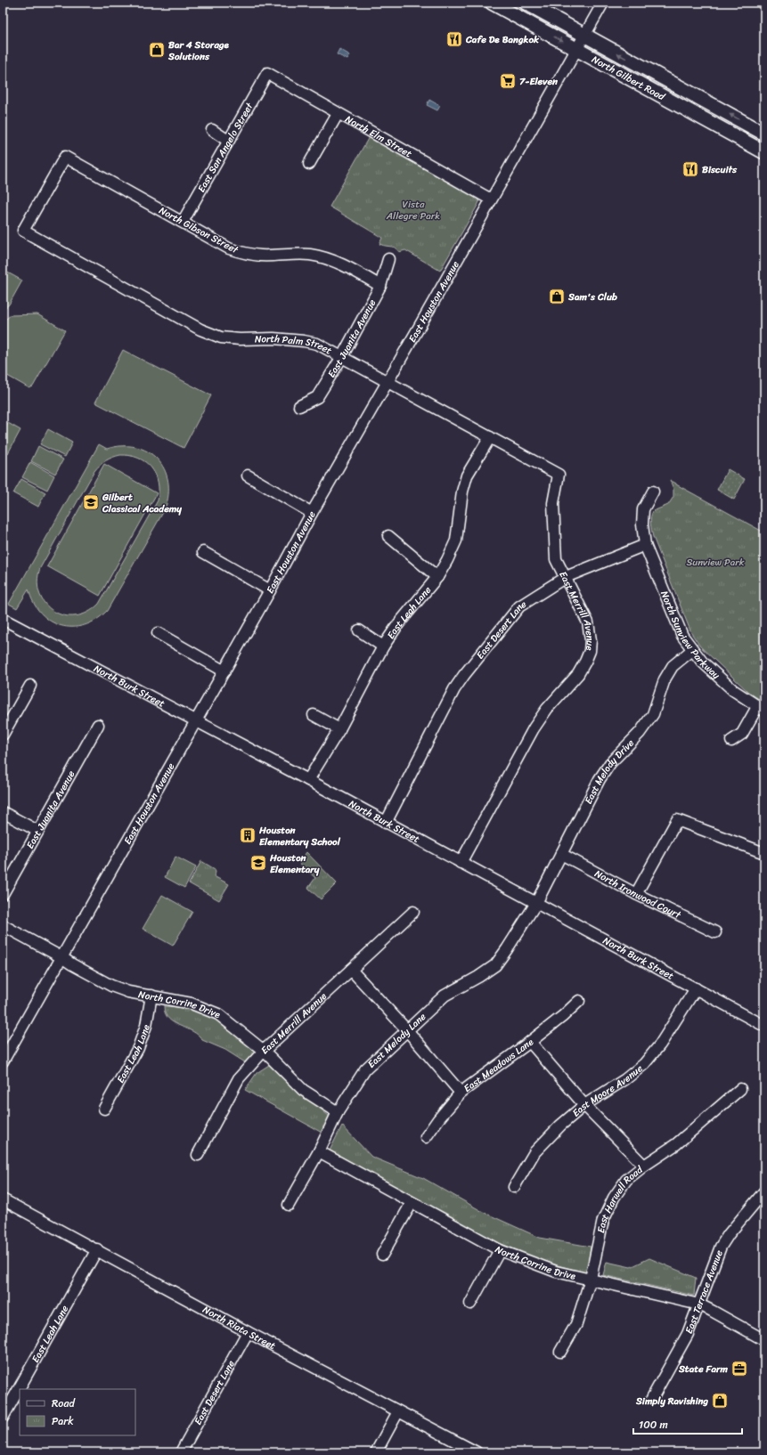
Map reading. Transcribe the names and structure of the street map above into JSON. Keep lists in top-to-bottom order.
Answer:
{
  "streets": {
    "main road": ["North Gilbert Road"],
    "street": [
      "North Elm Street",
      "East San Angelo Street",
      "North Gibson Street",
      "East Houston Avenue",
      "East Juanita Avenue",
      "North Palm Street",
      "East Merrill Avenue",
      "East Leah Lane",
      "East Desert Lane",
      "North Sunview Parkway",
      "North Burk Street",
      "East Melody Drive",
      "North Ironwood Court",
      "North Corrine Drive",
      "East Melody Lane",
      "East Meadows Lane",
      "East Moore Avenue",
      "East Harwell Road",
      "East Terrace Avenue",
      "North Riata Street"
    ]
  },
  "crossings": [
    ["North Gilbert Road", "East Houston Avenue"],
    ["North Elm Street", "East San Angelo Street"],
    ["North Elm Street", "East Houston Avenue"],
    ["East San Angelo Street", "North Gibson Street"],
    ["North Gibson Street", "East Juanita Avenue"],
    ["North Gibson Street", "North Palm Street"],
    ["East Houston Avenue", "North Palm Street"],
    ["East Houston Avenue", "North Burk Street"],
    ["East Houston Avenue", "North Corrine Drive"],
    ["East Juanita Avenue", "North Palm Street"],
    ["North Palm Street", "East Merrill Avenue"],
    ["North Palm Street", "East Leah Lane"],
    ["East Merrill Avenue", "East Desert Lane"],
    ["East Merrill Avenue", "North Burk Street"],
    ["East Merrill Avenue", "North Corrine Drive"],
    ["East Leah Lane", "North Burk Street"],
    ["East Leah Lane", "North Corrine Drive"],
    ["East Leah Lane", "North Riata Street"],
    ["East Desert Lane", "North Sunview Parkway"],
    ["East Desert Lane", "North Burk Street"],
    ["East Desert Lane", "North Riata Street"],
    ["North Sunview Parkway", "East Melody Drive"],
    ["North Burk Street", "East Melody Drive"],
    ["North Burk Street", "East Melody Lane"],
    ["North Burk Street", "East Moore Avenue"],
    ["East Melody Drive", "North Ironwood Court"],
    ["East Melody Drive", "East Melody Lane"],
    ["North Corrine Drive", "East Melody Lane"],
    ["North Corrine Drive", "East Harwell Road"],
    ["North Corrine Drive", "East Terrace Avenue"]
  ],
  "parks": ["Vista Allegre Park", "Sunview Park"],
  "places": {
    "restaurant": ["Cafe De Bangkok", "Biscuits"],
    "shop": ["Bar 4 Storage Solutions", "Sam's Club", "Simply Ravishing"],
    "supermarket": ["7-Eleven"],
    "school or university": ["Gilbert Classical Academy", "Houston Elementary"],
    "building": ["Houston Elementary School"],
    "office": ["State Farm"]
  },
  "legend": ["Road", "Park"],
  "scale_bar": "100 m"
}
